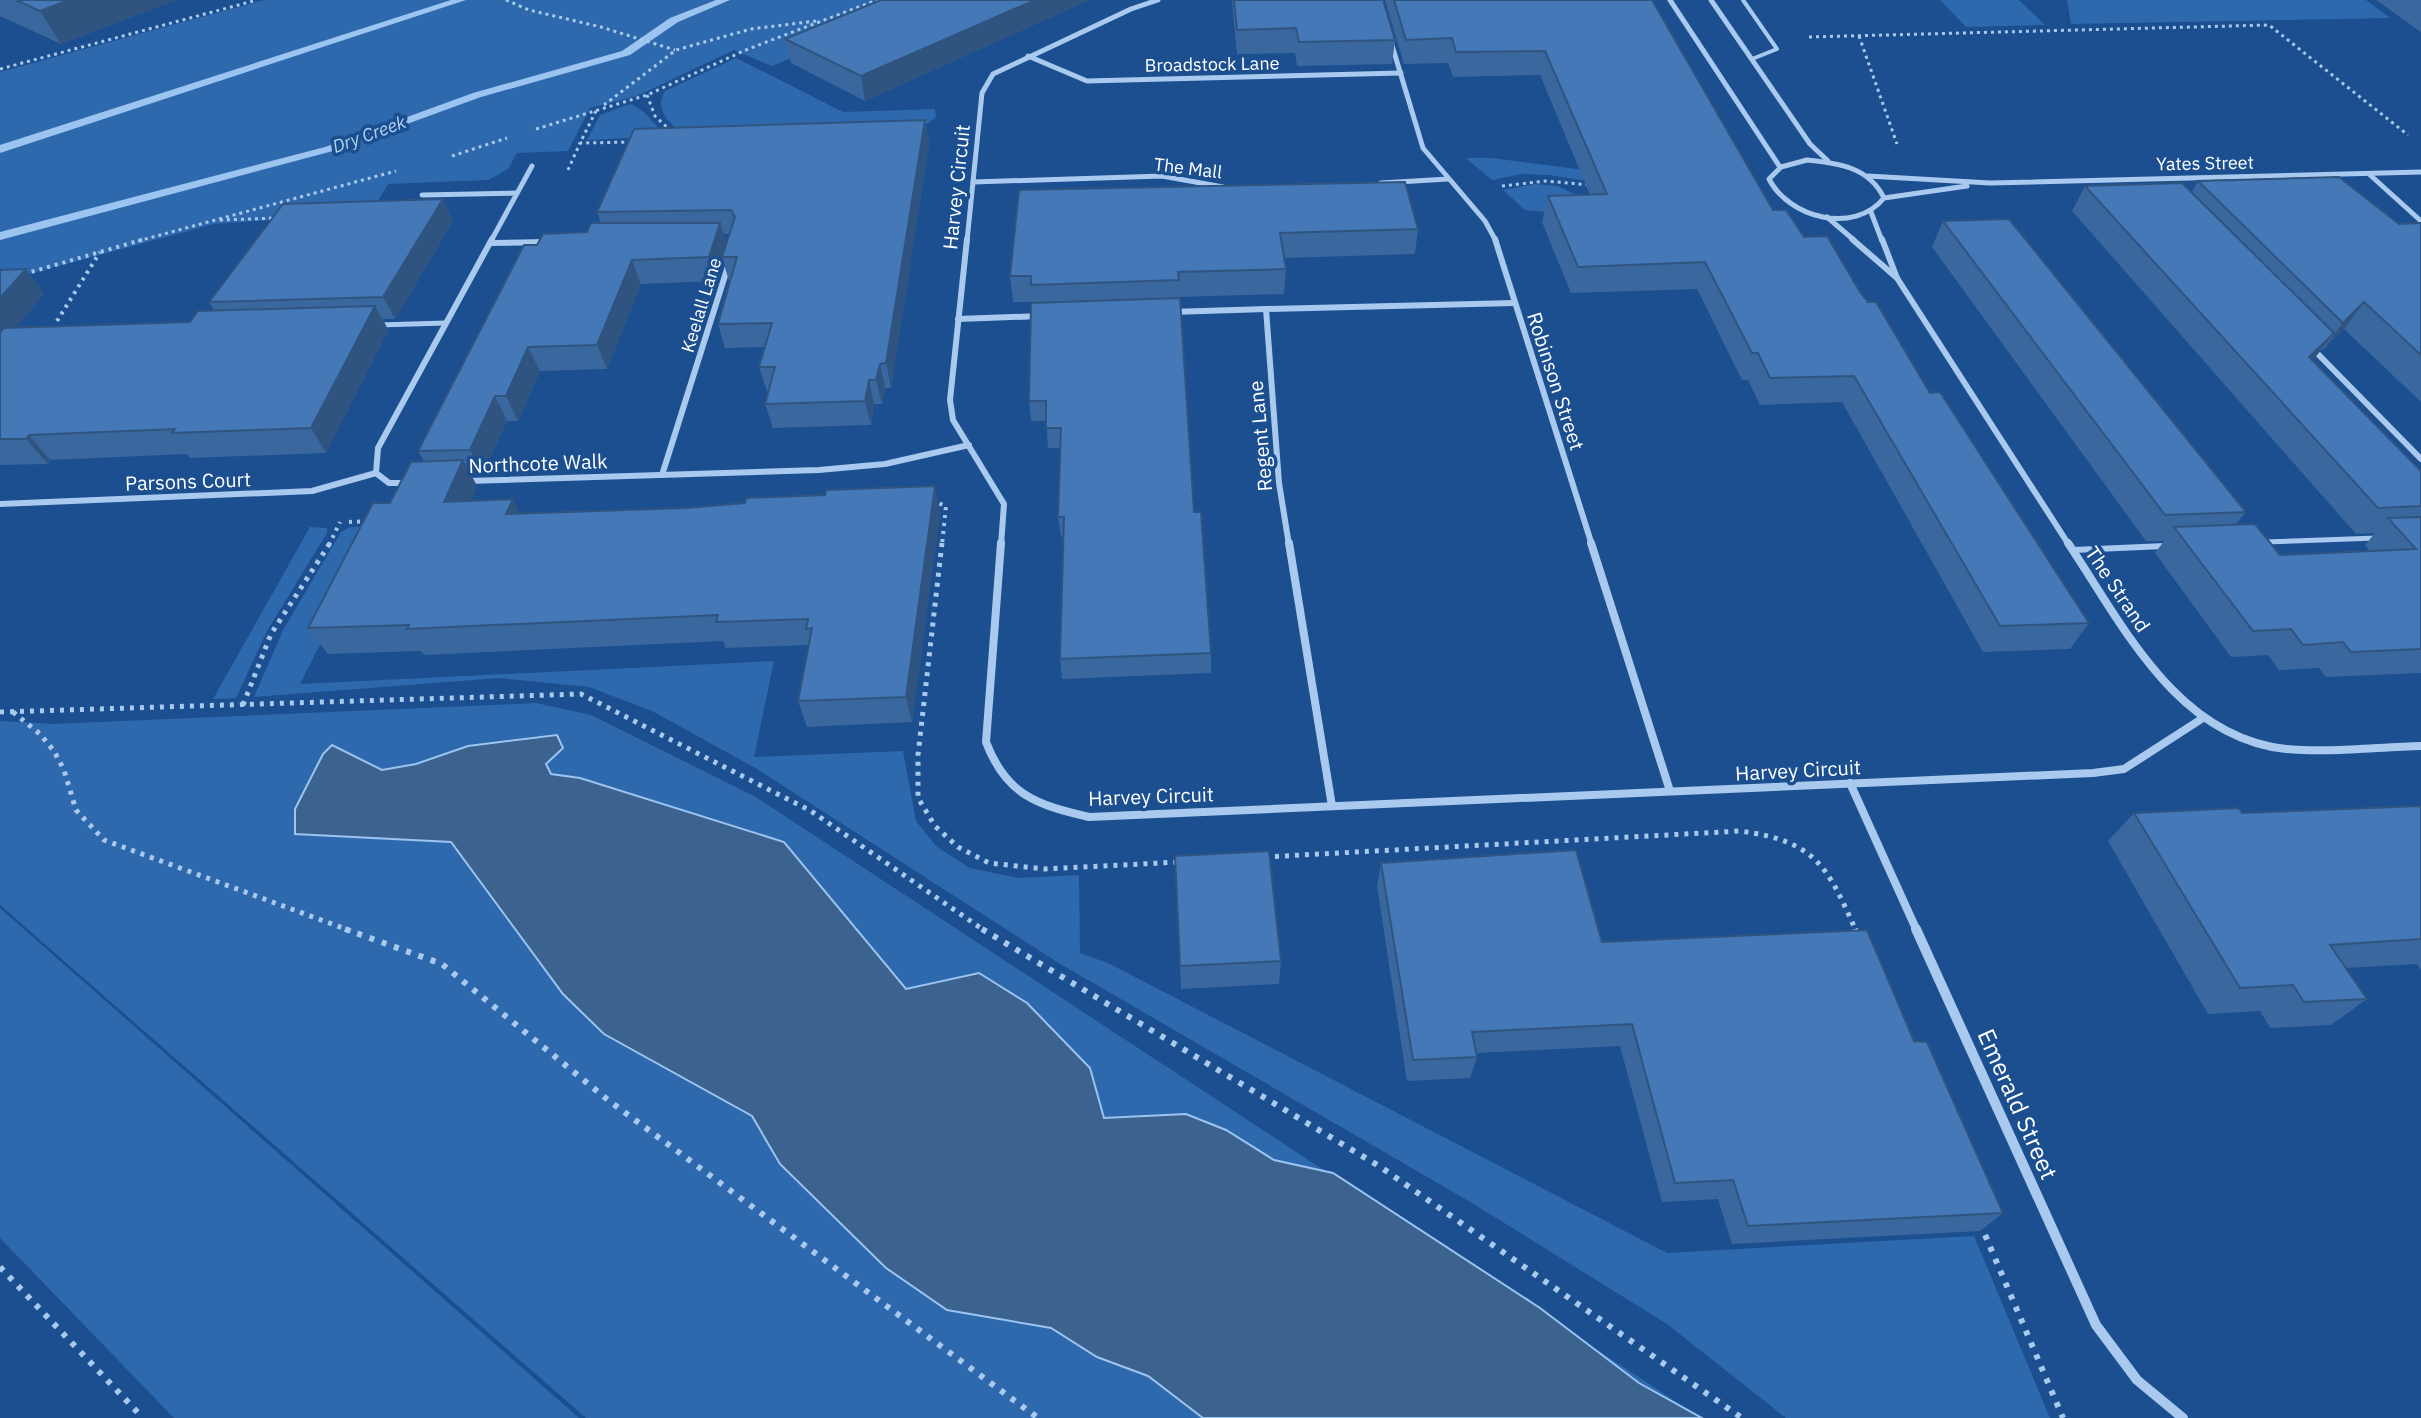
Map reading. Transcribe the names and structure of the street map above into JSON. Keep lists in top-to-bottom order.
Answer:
{
  "streets": {
    "street": [
      "Broadstock Lane",
      "Yates Street",
      "The Mall",
      "Harvey Circuit",
      "Keelall Lane",
      "Robinson Street",
      "Regent Lane",
      "Northcote Walk",
      "Parsons Court",
      "The Strand",
      "Emerald Street"
    ]
  },
  "crossings": [
    ["Broadstock Lane", "Harvey Circuit"],
    ["Broadstock Lane", "Robinson Street"],
    ["The Mall", "Harvey Circuit"],
    ["Harvey Circuit", "Robinson Street"],
    ["Harvey Circuit", "Regent Lane"],
    ["Harvey Circuit", "Northcote Walk"],
    ["Harvey Circuit", "The Strand"],
    ["Harvey Circuit", "Emerald Street"],
    ["Keelall Lane", "Northcote Walk"]
  ],
  "water": ["Dry Creek"]
}
